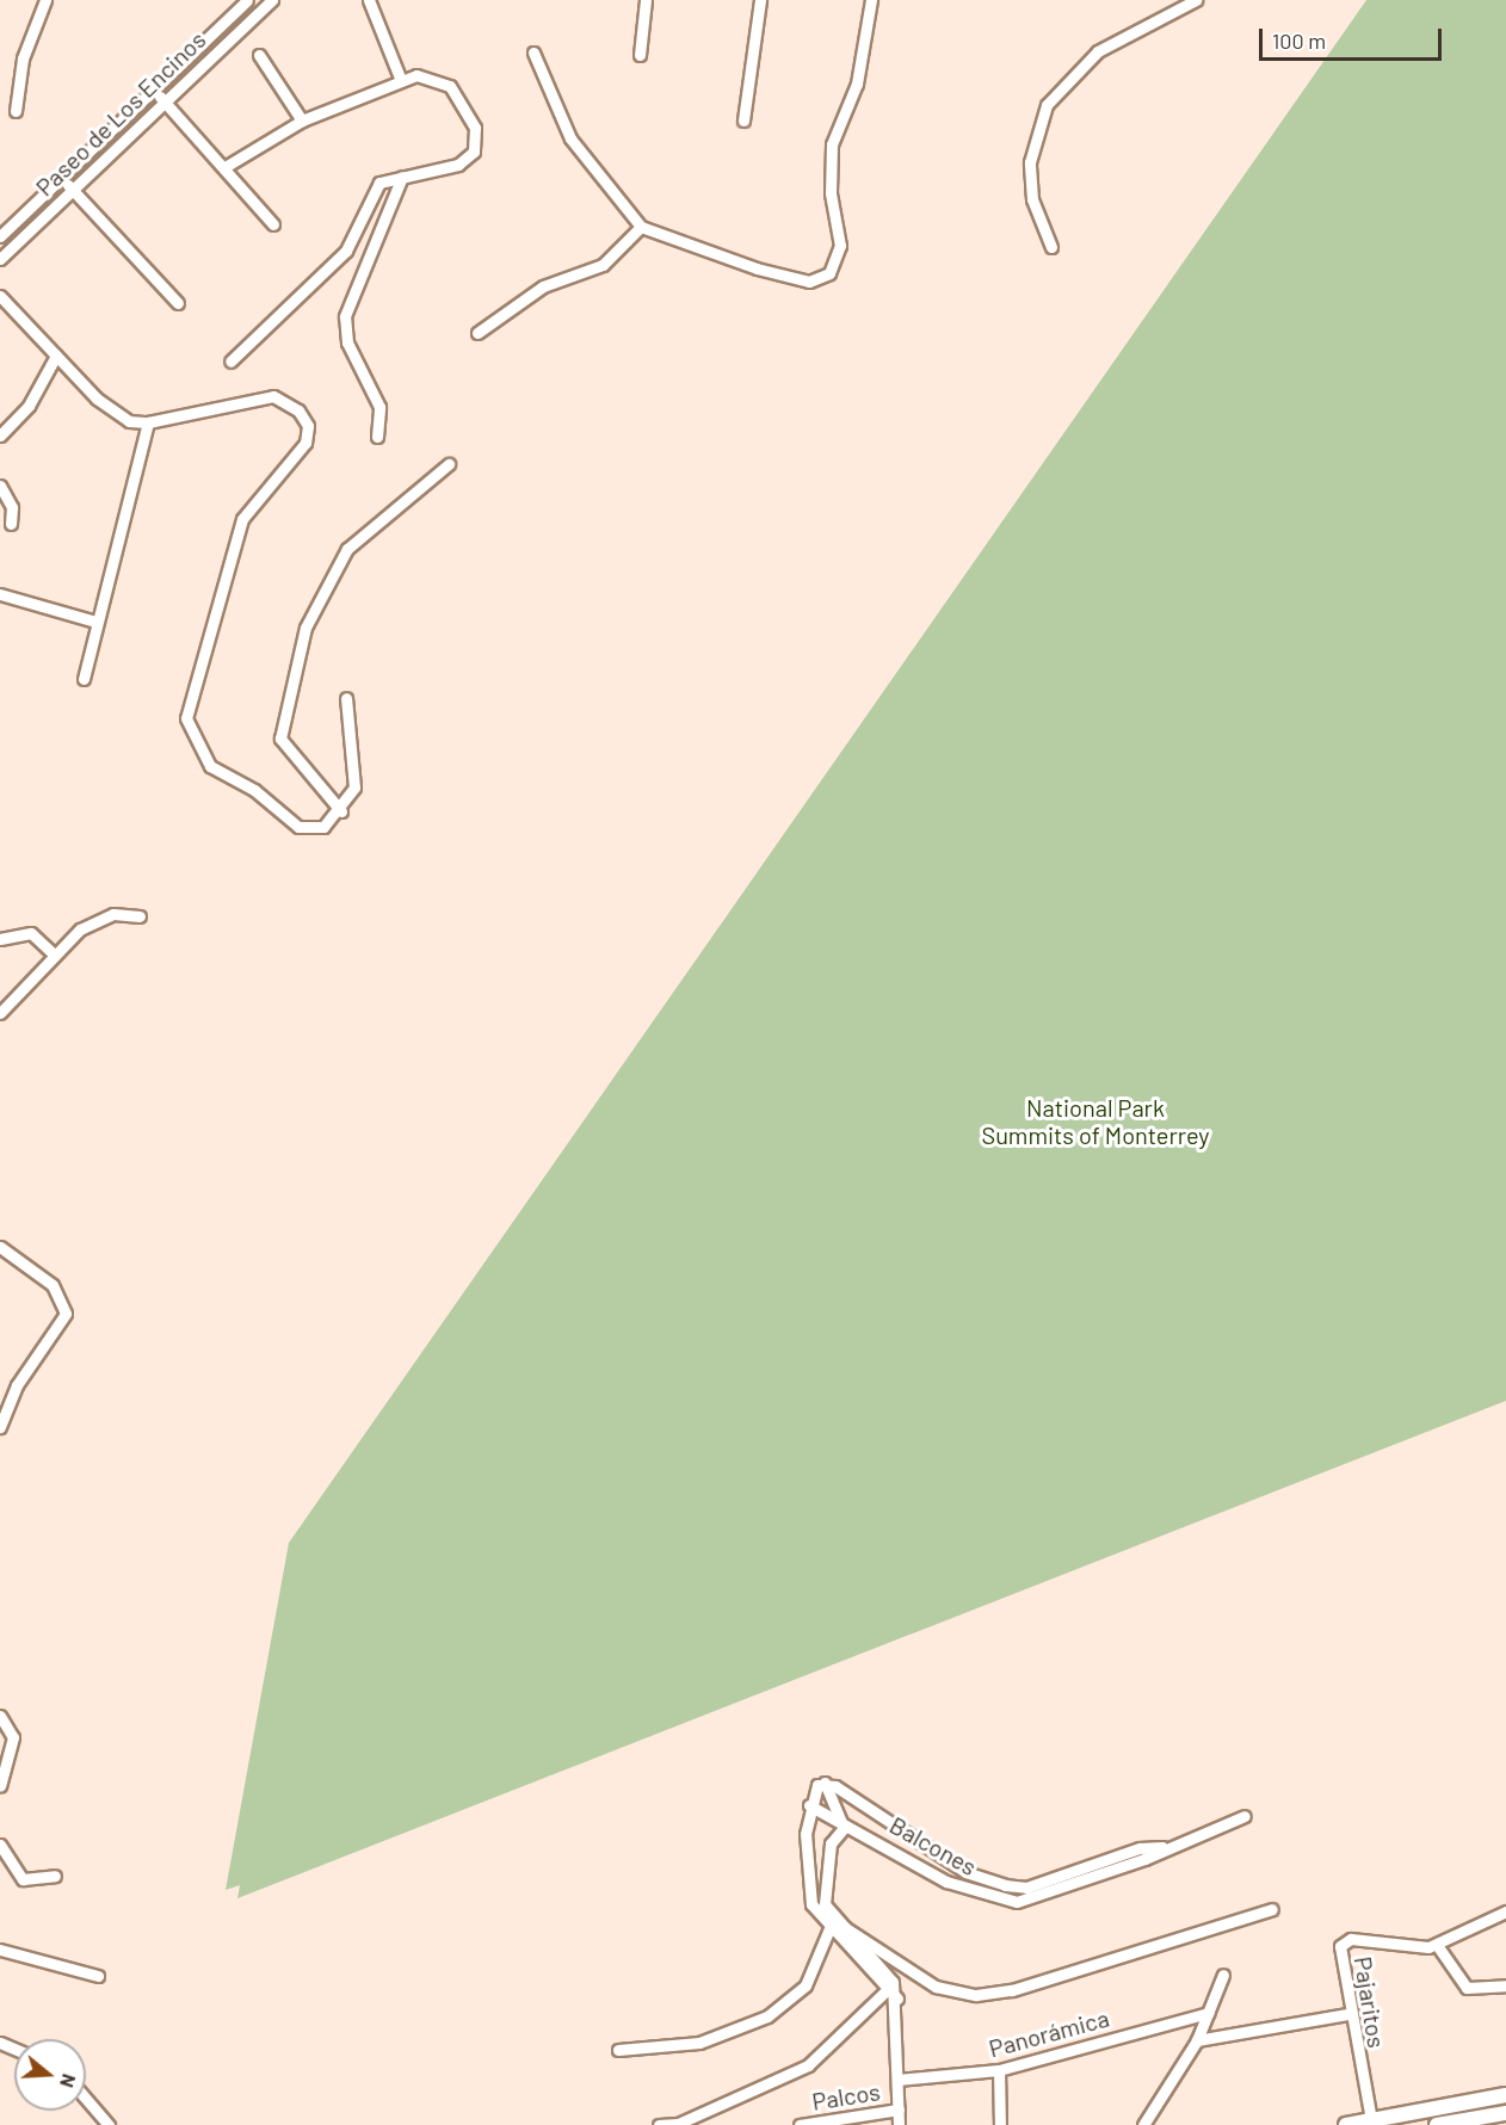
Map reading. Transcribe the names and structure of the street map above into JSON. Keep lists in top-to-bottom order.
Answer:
{
  "streets": {
    "street": [
      "Paseo de Los Encinos",
      "Balcones",
      "Pajaritos",
      "Panorámica",
      "Palcos"
    ]
  },
  "parks": ["National Park Summits of Monterrey"],
  "scale_bar": "100 m",
  "north": "right"
}
